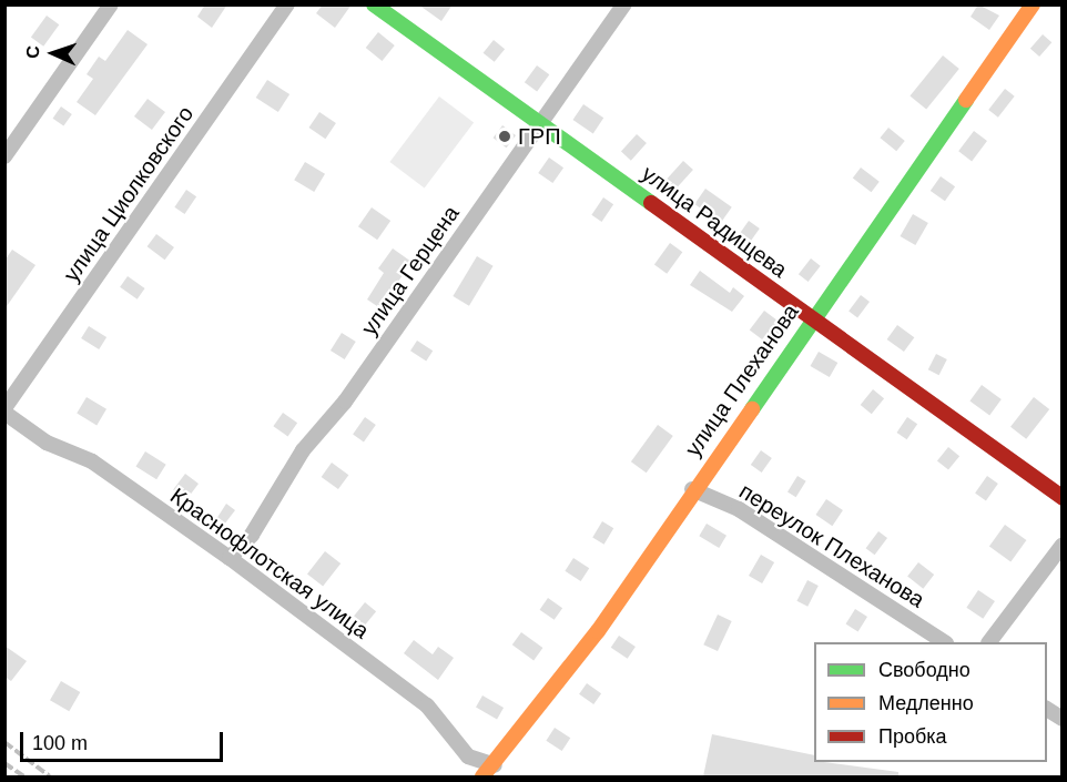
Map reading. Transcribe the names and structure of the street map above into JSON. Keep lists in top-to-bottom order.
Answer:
{
  "streets": {
    "street": [
      "улица Циолковского",
      "улица Радищева",
      "улица Герцена",
      "улица Плеханова",
      "переулок Плеханова",
      "Краснофлотская улица"
    ]
  },
  "crossings": [
    ["улица Циолковского", "Краснофлотская улица"],
    ["улица Радищева", "улица Герцена"],
    ["улица Радищева", "улица Плеханова"],
    ["улица Герцена", "Краснофлотская улица"],
    ["улица Плеханова", "переулок Плеханова"],
    ["улица Плеханова", "Краснофлотская улица"]
  ],
  "places": ["ГРП"],
  "legend": ["Свободно", "Медленно", "Пробка"],
  "scale_bar": "100 m",
  "north": "left"
}
